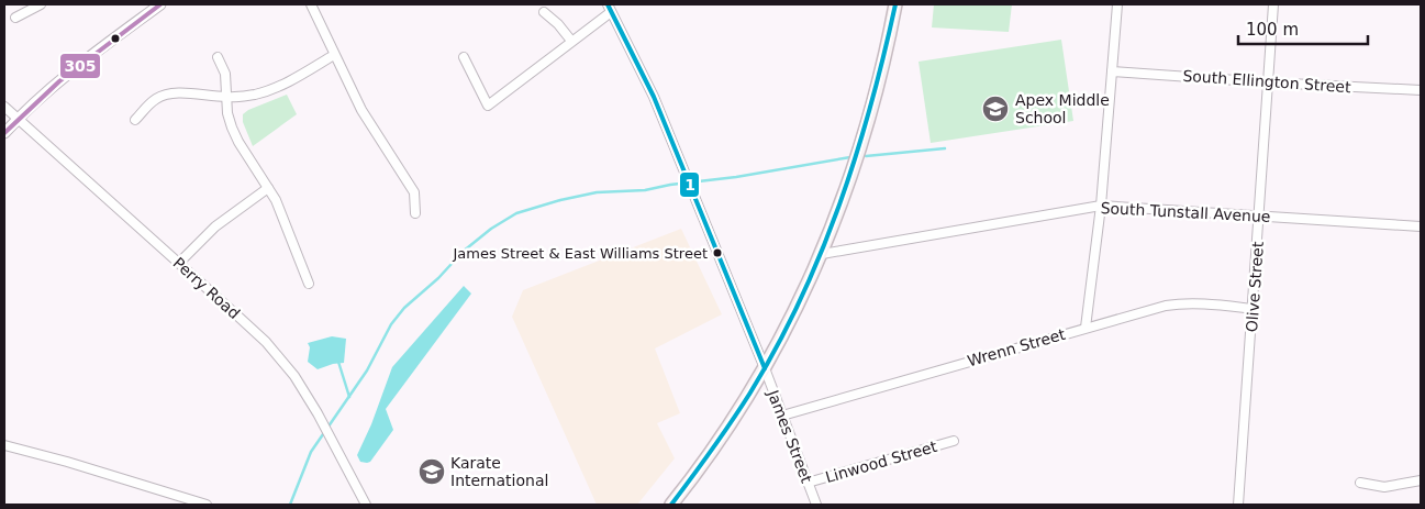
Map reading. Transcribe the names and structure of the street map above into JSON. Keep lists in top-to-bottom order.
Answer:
{
  "streets": {
    "street": [
      "South Ellington Street",
      "South Tunstall Avenue",
      "Olive Street",
      "Perry Road",
      "Wrenn Street",
      "James Street",
      "Linwood Street"
    ]
  },
  "crossings": [
    ["South Ellington Street", "Olive Street"],
    ["South Tunstall Avenue", "Olive Street"],
    ["Olive Street", "Wrenn Street"],
    ["Wrenn Street", "James Street"],
    ["James Street", "Linwood Street"]
  ],
  "places": {
    "school or university": ["Apex Middle School", "Karate International"],
    "other": ["James Street & East Williams Street"]
  },
  "lines": ["transit line 1", "transit line 305"],
  "scale_bar": "100 m"
}
